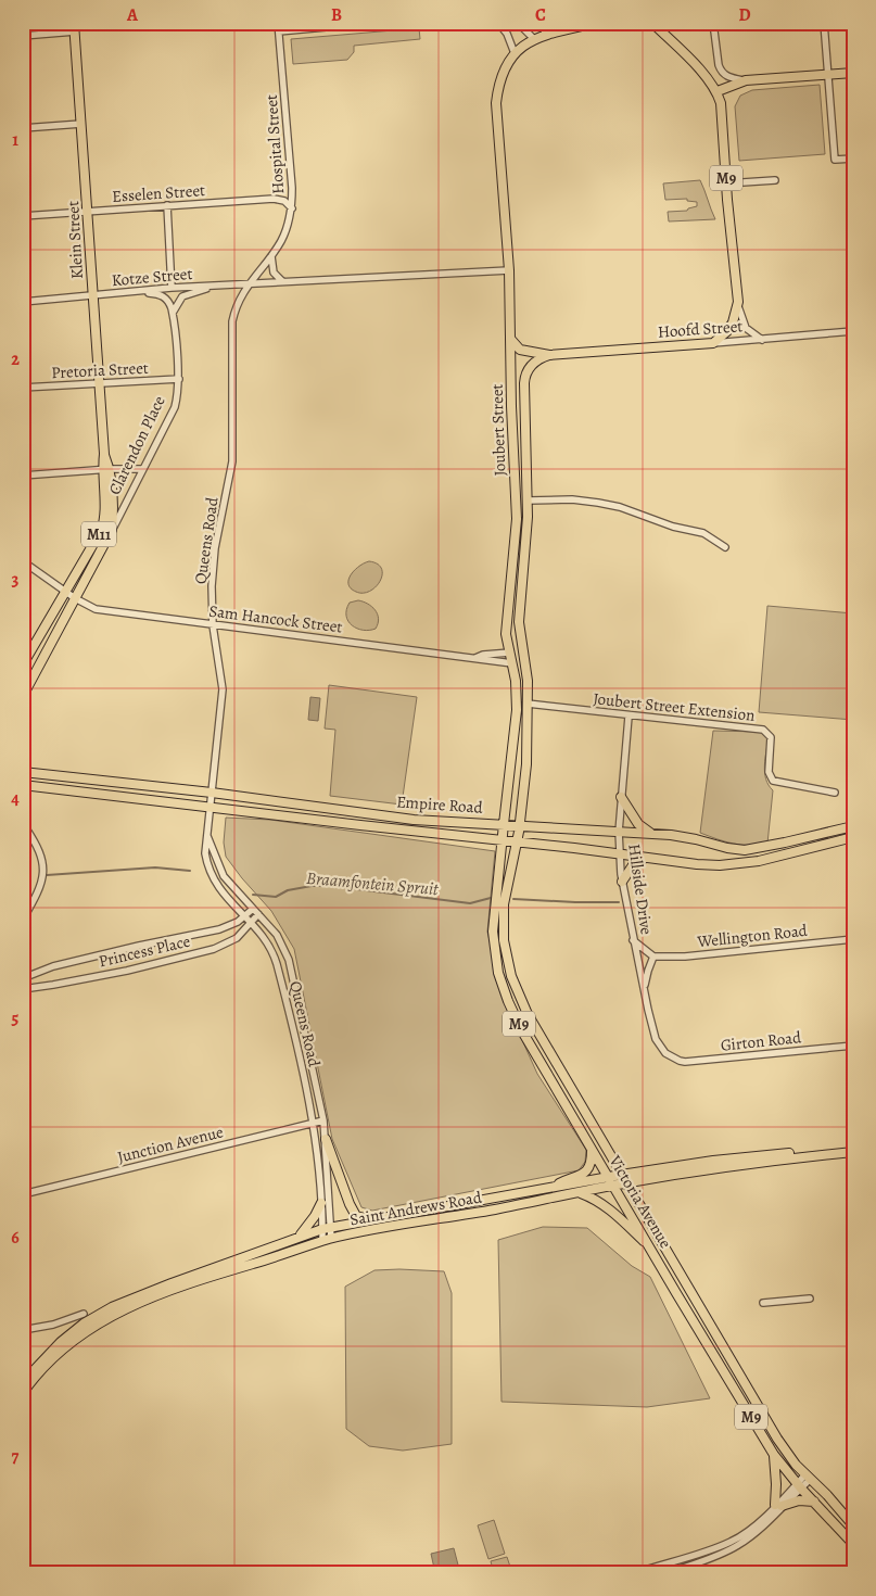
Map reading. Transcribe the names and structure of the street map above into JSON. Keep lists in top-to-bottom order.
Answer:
{
  "streets": {
    "main road": [
      "M9",
      "Klein Street",
      "Hoofd Street",
      "Joubert Street",
      "Clarendon Place",
      "M11",
      "Empire Road",
      "Victoria Avenue",
      "Saint Andrews Road"
    ],
    "street": [
      "Hospital Street",
      "Esselen Street",
      "Kotze Street",
      "Pretoria Street",
      "Queens Road",
      "Sam Hancock Street",
      "Joubert Street Extension",
      "Hillside Drive",
      "Wellington Road",
      "Princess Place",
      "Girton Road",
      "Junction Avenue"
    ]
  },
  "crossings": [
    ["Hospital Street", "Esselen Street"],
    ["Hospital Street", "Kotze Street"],
    ["Hospital Street", "Queens Road"],
    ["M9", "Hoofd Street"],
    ["M9", "Joubert Street"],
    ["Esselen Street", "Klein Street"],
    ["Klein Street", "Kotze Street"],
    ["Klein Street", "Pretoria Street"],
    ["Klein Street", "Clarendon Place"],
    ["Kotze Street", "Joubert Street"],
    ["Kotze Street", "Queens Road"],
    ["Hoofd Street", "Joubert Street"],
    ["Pretoria Street", "Clarendon Place"],
    ["Joubert Street", "Sam Hancock Street"],
    ["Joubert Street", "Joubert Street Extension"],
    ["Joubert Street", "Empire Road"],
    ["Joubert Street", "Victoria Avenue"],
    ["Clarendon Place", "Sam Hancock Street"],
    ["Queens Road", "Sam Hancock Street"],
    ["Queens Road", "Empire Road"],
    ["Queens Road", "Princess Place"],
    ["Queens Road", "Junction Avenue"],
    ["Queens Road", "Saint Andrews Road"],
    ["Joubert Street Extension", "Hillside Drive"],
    ["Empire Road", "Hillside Drive"],
    ["Empire Road", "Victoria Avenue"],
    ["Hillside Drive", "Girton Road"],
    ["Victoria Avenue", "Saint Andrews Road"]
  ],
  "water": ["Braamfontein Spruit"],
  "grid": {
    "columns": [
      "A",
      "B",
      "C",
      "D"
    ],
    "rows": [
      "1",
      "2",
      "3",
      "4",
      "5",
      "6",
      "7"
    ]
  }
}
